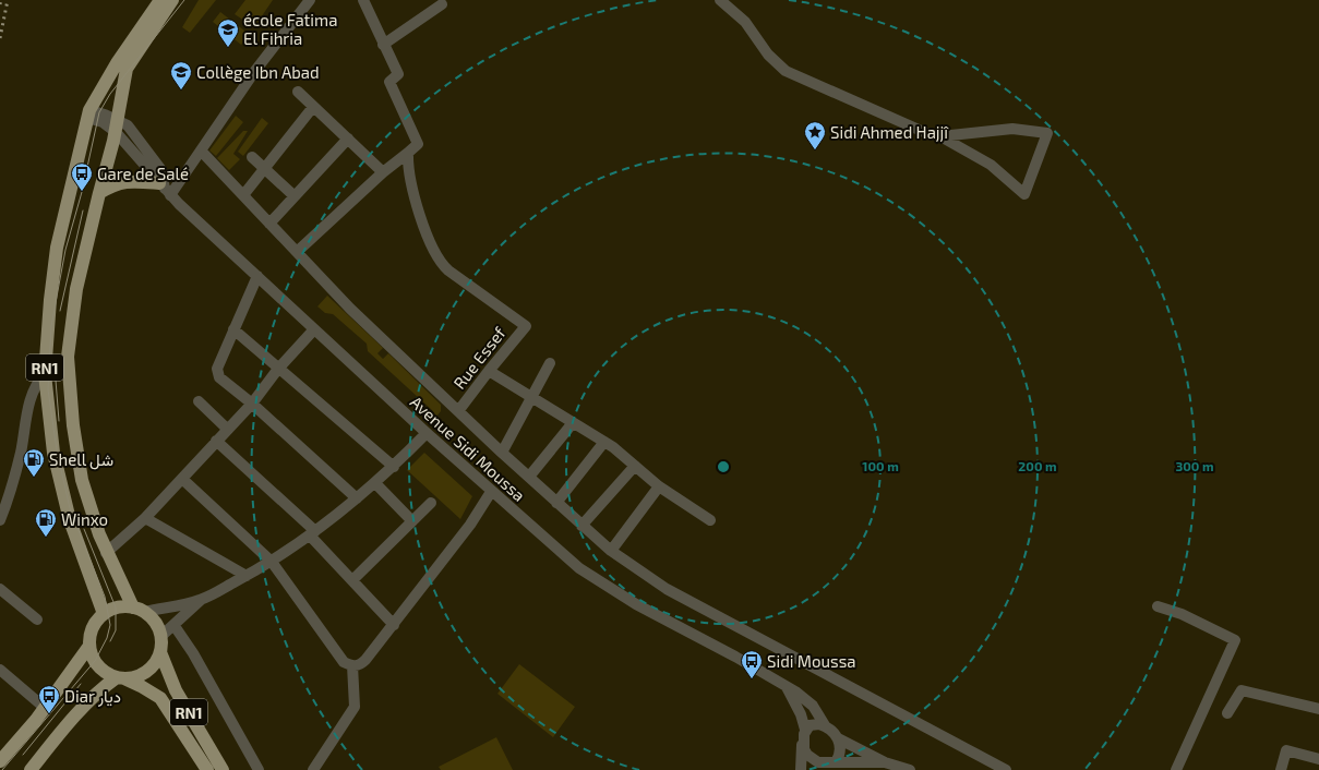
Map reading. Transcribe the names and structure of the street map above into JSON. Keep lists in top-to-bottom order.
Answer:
{
  "streets": {
    "main road": ["RN1"],
    "street": ["Rue Essef", "Avenue Sidi Moussa"]
  },
  "crossings": [
    ["RN1", "Avenue Sidi Moussa"]
  ],
  "places": {
    "school or university": ["école Fatima El Fihria", "Collège Ibn Abad"],
    "place": ["Sidi Ahmed Hajjî"],
    "bus stop": ["Gare de Salé", "Sidi Moussa", "Diar ديار"],
    "fuel station": ["Shell شل", "Winxo"]
  },
  "rings": ["100 m", "200 m", "300 m"]
}
